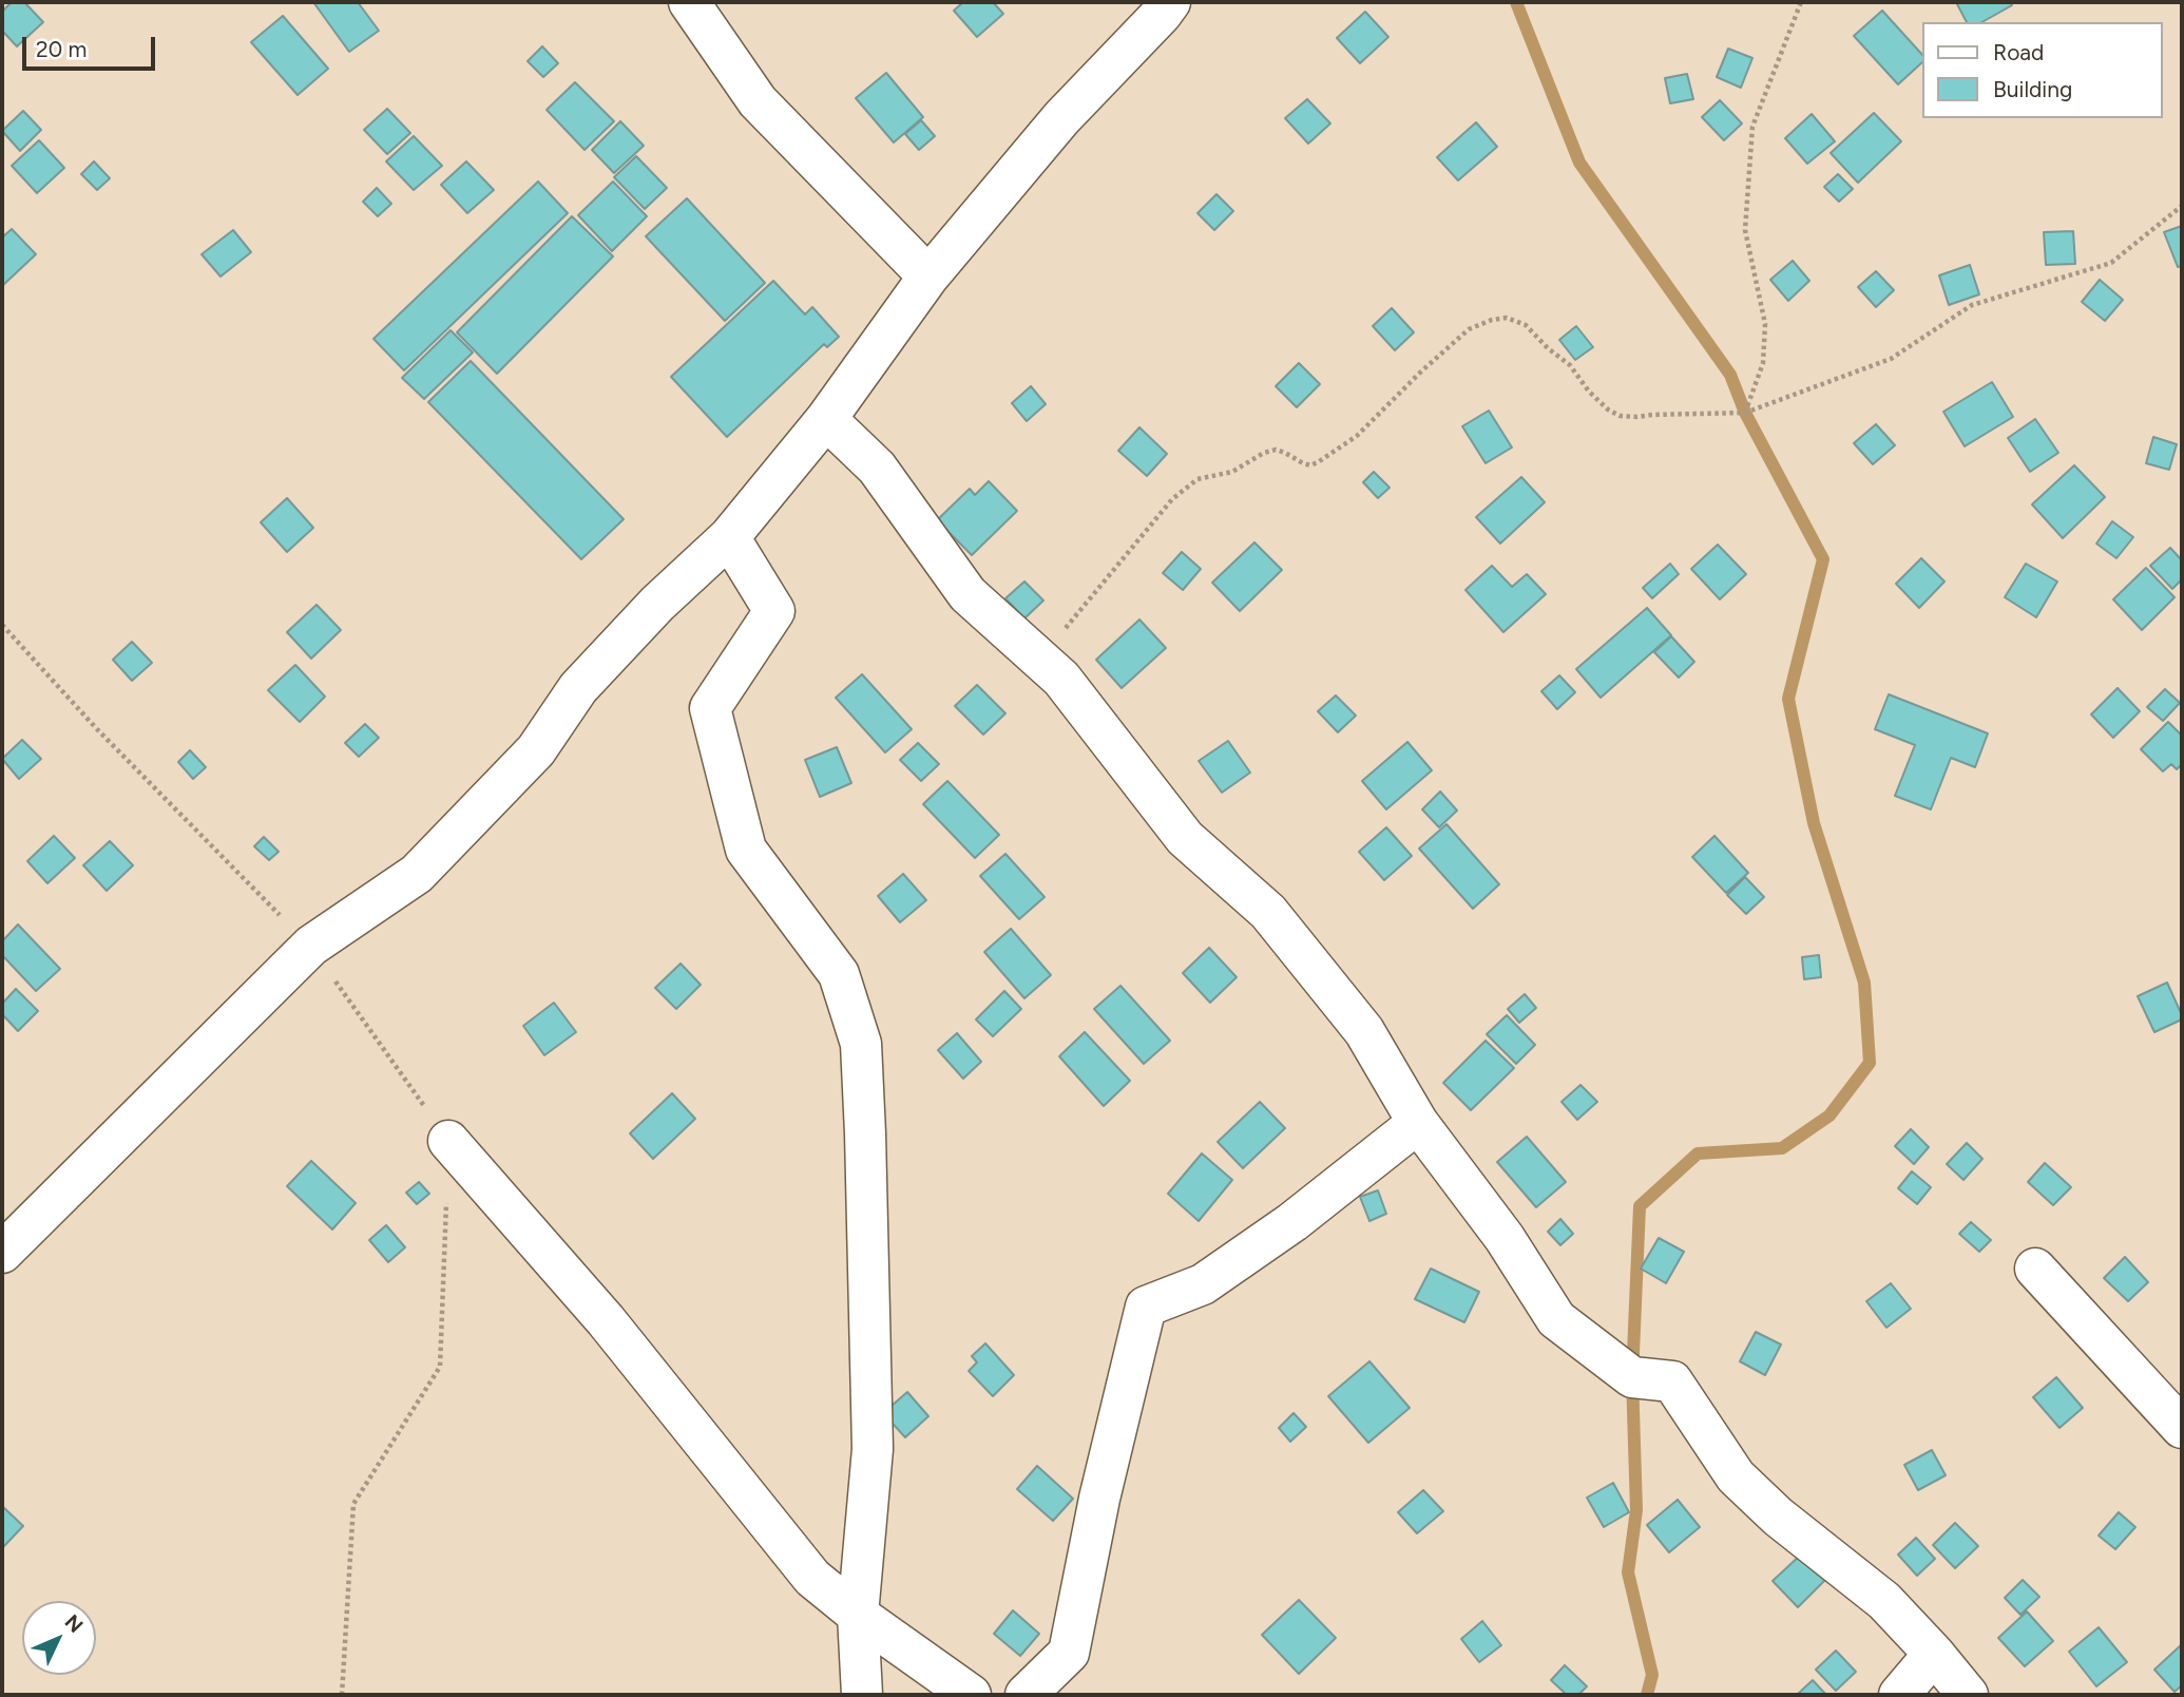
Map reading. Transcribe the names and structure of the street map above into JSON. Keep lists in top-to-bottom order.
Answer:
{
  "legend": ["Road", "Building"],
  "scale_bar": "20 m",
  "north": "top right"
}
